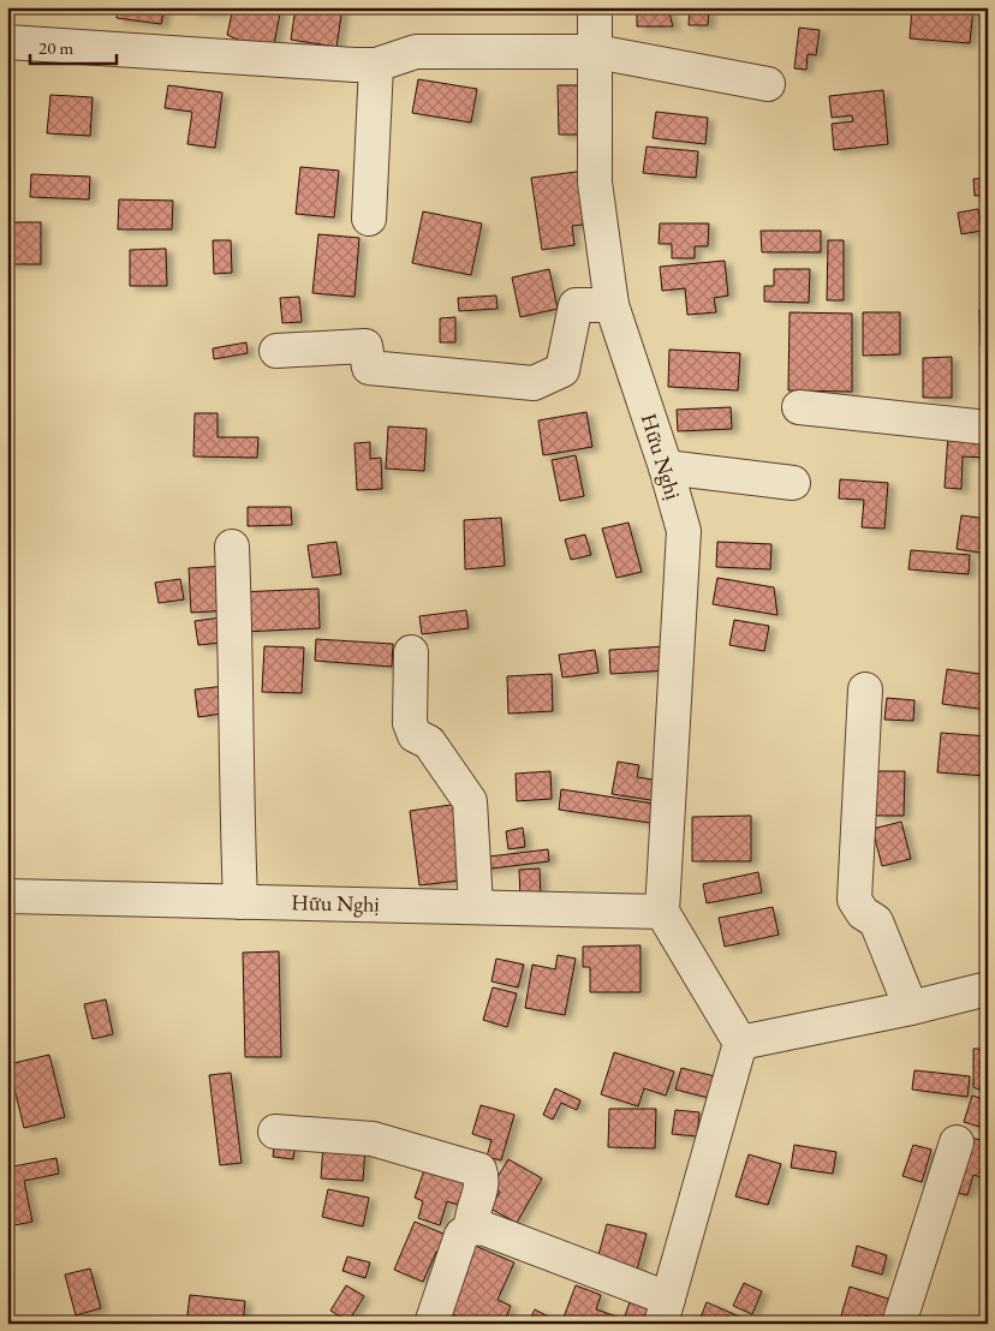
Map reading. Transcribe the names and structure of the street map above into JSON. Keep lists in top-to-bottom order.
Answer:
{
  "streets": {
    "street": ["Hữu Nghị"]
  },
  "scale_bar": "20 m"
}
